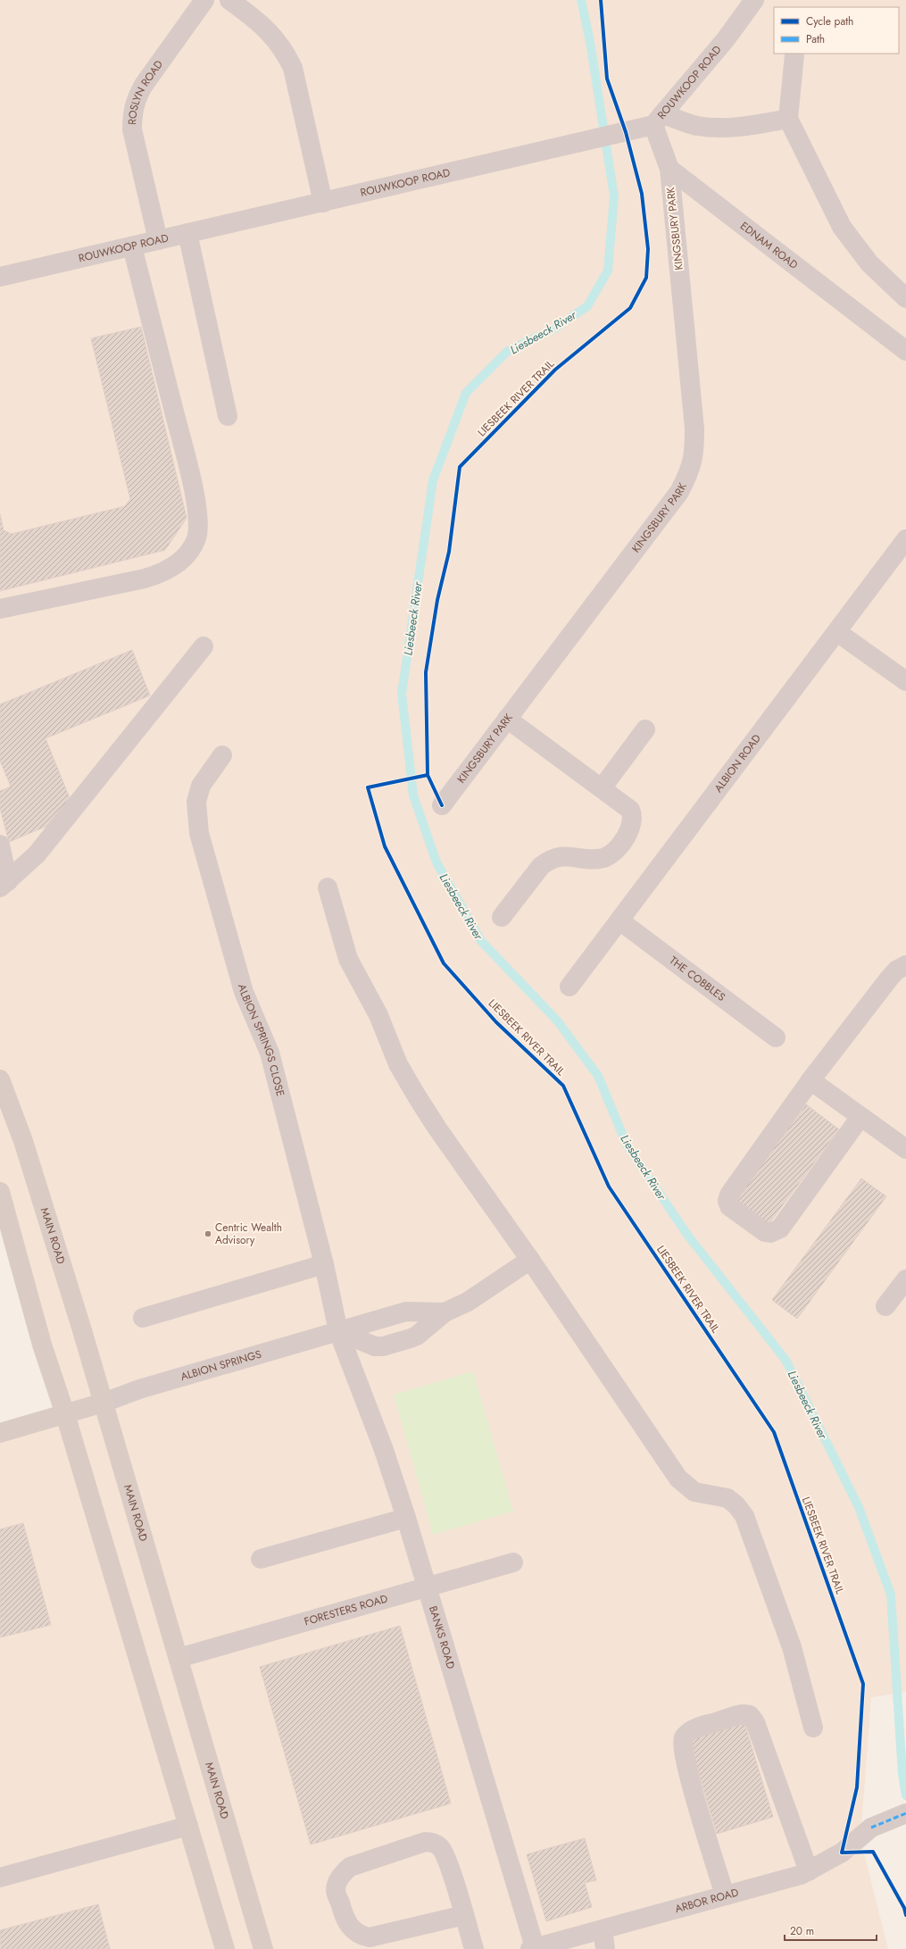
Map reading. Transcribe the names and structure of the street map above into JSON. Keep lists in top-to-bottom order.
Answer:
{
  "streets": {
    "main road": ["MAIN ROAD"],
    "street": [
      "ROUWKOOP ROAD",
      "ROSLYN ROAD",
      "KINGSBURY PARK",
      "EDNAM ROAD",
      "ALBION ROAD",
      "THE COBBLES",
      "ALBION SPRINGS CLOSE",
      "ALBION SPRINGS",
      "FORESTERS ROAD",
      "BANKS ROAD",
      "ARBOR ROAD"
    ],
    "cycle path": ["LIESBEEK RIVER TRAIL"]
  },
  "crossings": [
    ["ROUWKOOP ROAD", "ROSLYN ROAD"],
    ["ROUWKOOP ROAD", "LIESBEEK RIVER TRAIL"],
    ["KINGSBURY PARK", "EDNAM ROAD"],
    ["ALBION ROAD", "THE COBBLES"],
    ["ALBION SPRINGS CLOSE", "ALBION SPRINGS"],
    ["ALBION SPRINGS CLOSE", "BANKS ROAD"],
    ["MAIN ROAD", "ALBION SPRINGS"],
    ["MAIN ROAD", "FORESTERS ROAD"],
    ["ALBION SPRINGS", "BANKS ROAD"],
    ["FORESTERS ROAD", "BANKS ROAD"],
    ["BANKS ROAD", "ARBOR ROAD"]
  ],
  "water": ["Liesbeeck River"],
  "places": ["Centric Wealth Advisory"],
  "legend": ["Cycle path", "Path"],
  "scale_bar": "20 m"
}
